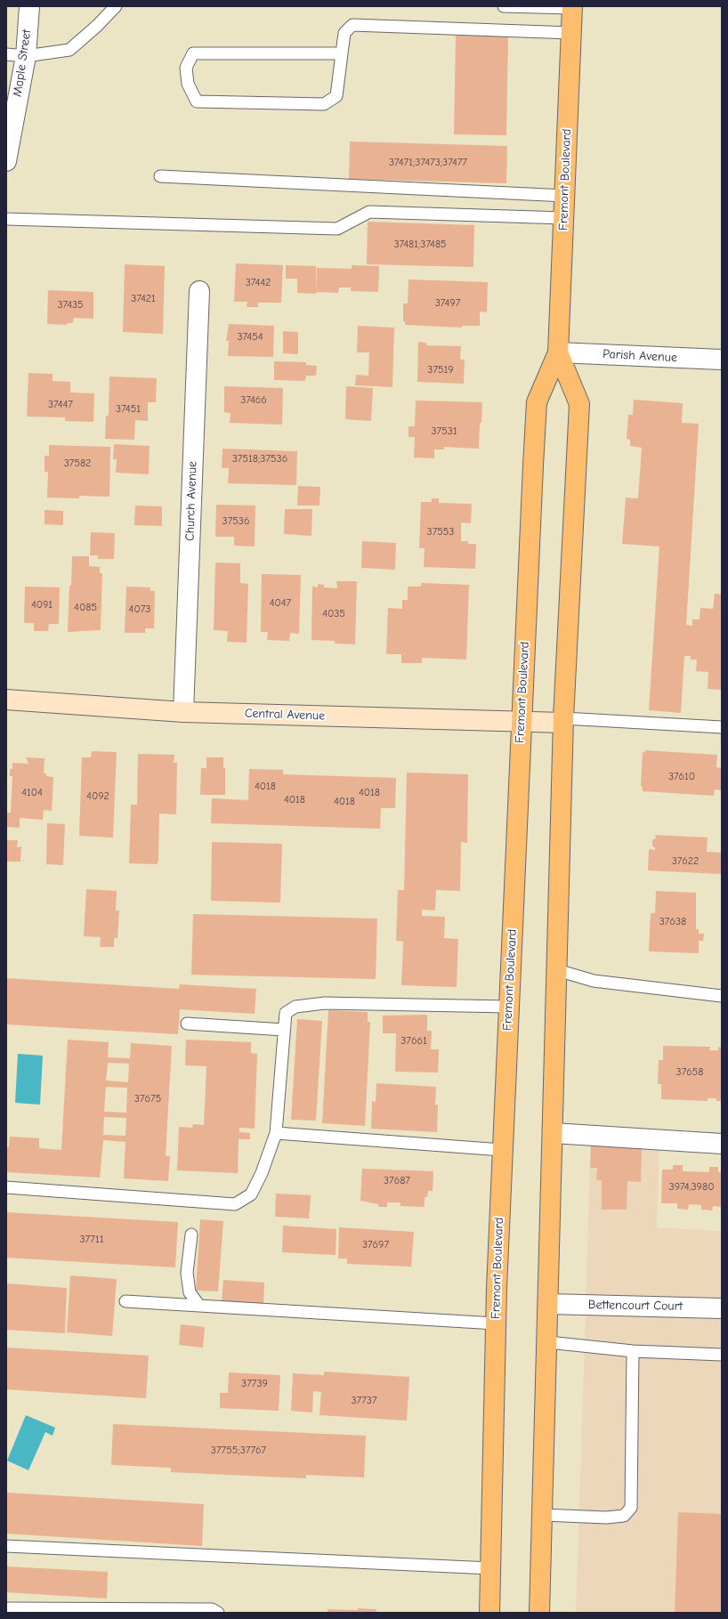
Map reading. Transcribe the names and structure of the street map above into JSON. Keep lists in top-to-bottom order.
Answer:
{
  "streets": {
    "main road": ["Fremont Boulevard", "Central Avenue"],
    "street": [
      "Maple Street",
      "Parish Avenue",
      "Church Avenue",
      "Bettencourt Court"
    ]
  },
  "crossings": [
    ["Fremont Boulevard", "Parish Avenue"],
    ["Fremont Boulevard", "Central Avenue"],
    ["Fremont Boulevard", "Bettencourt Court"],
    ["Church Avenue", "Central Avenue"]
  ],
  "house_numbers": [
    "37471;37473;37477",
    "37481;37485",
    "37442",
    "37421",
    "37497",
    "37435",
    "37454",
    "37519",
    "37466",
    "37447",
    "37451",
    "37531",
    "37518;37536",
    "37582",
    "37536",
    "37553",
    "4047",
    "4091",
    "4085",
    "4073",
    "4035",
    "37610",
    "4018",
    "4104",
    "4018",
    "4092",
    "4018",
    "4018",
    "37622",
    "37638",
    "37661",
    "37658",
    "37675",
    "37687",
    "3974,3980",
    "37711",
    "37697",
    "37739",
    "37737",
    "37755;37767"
  ]
}
